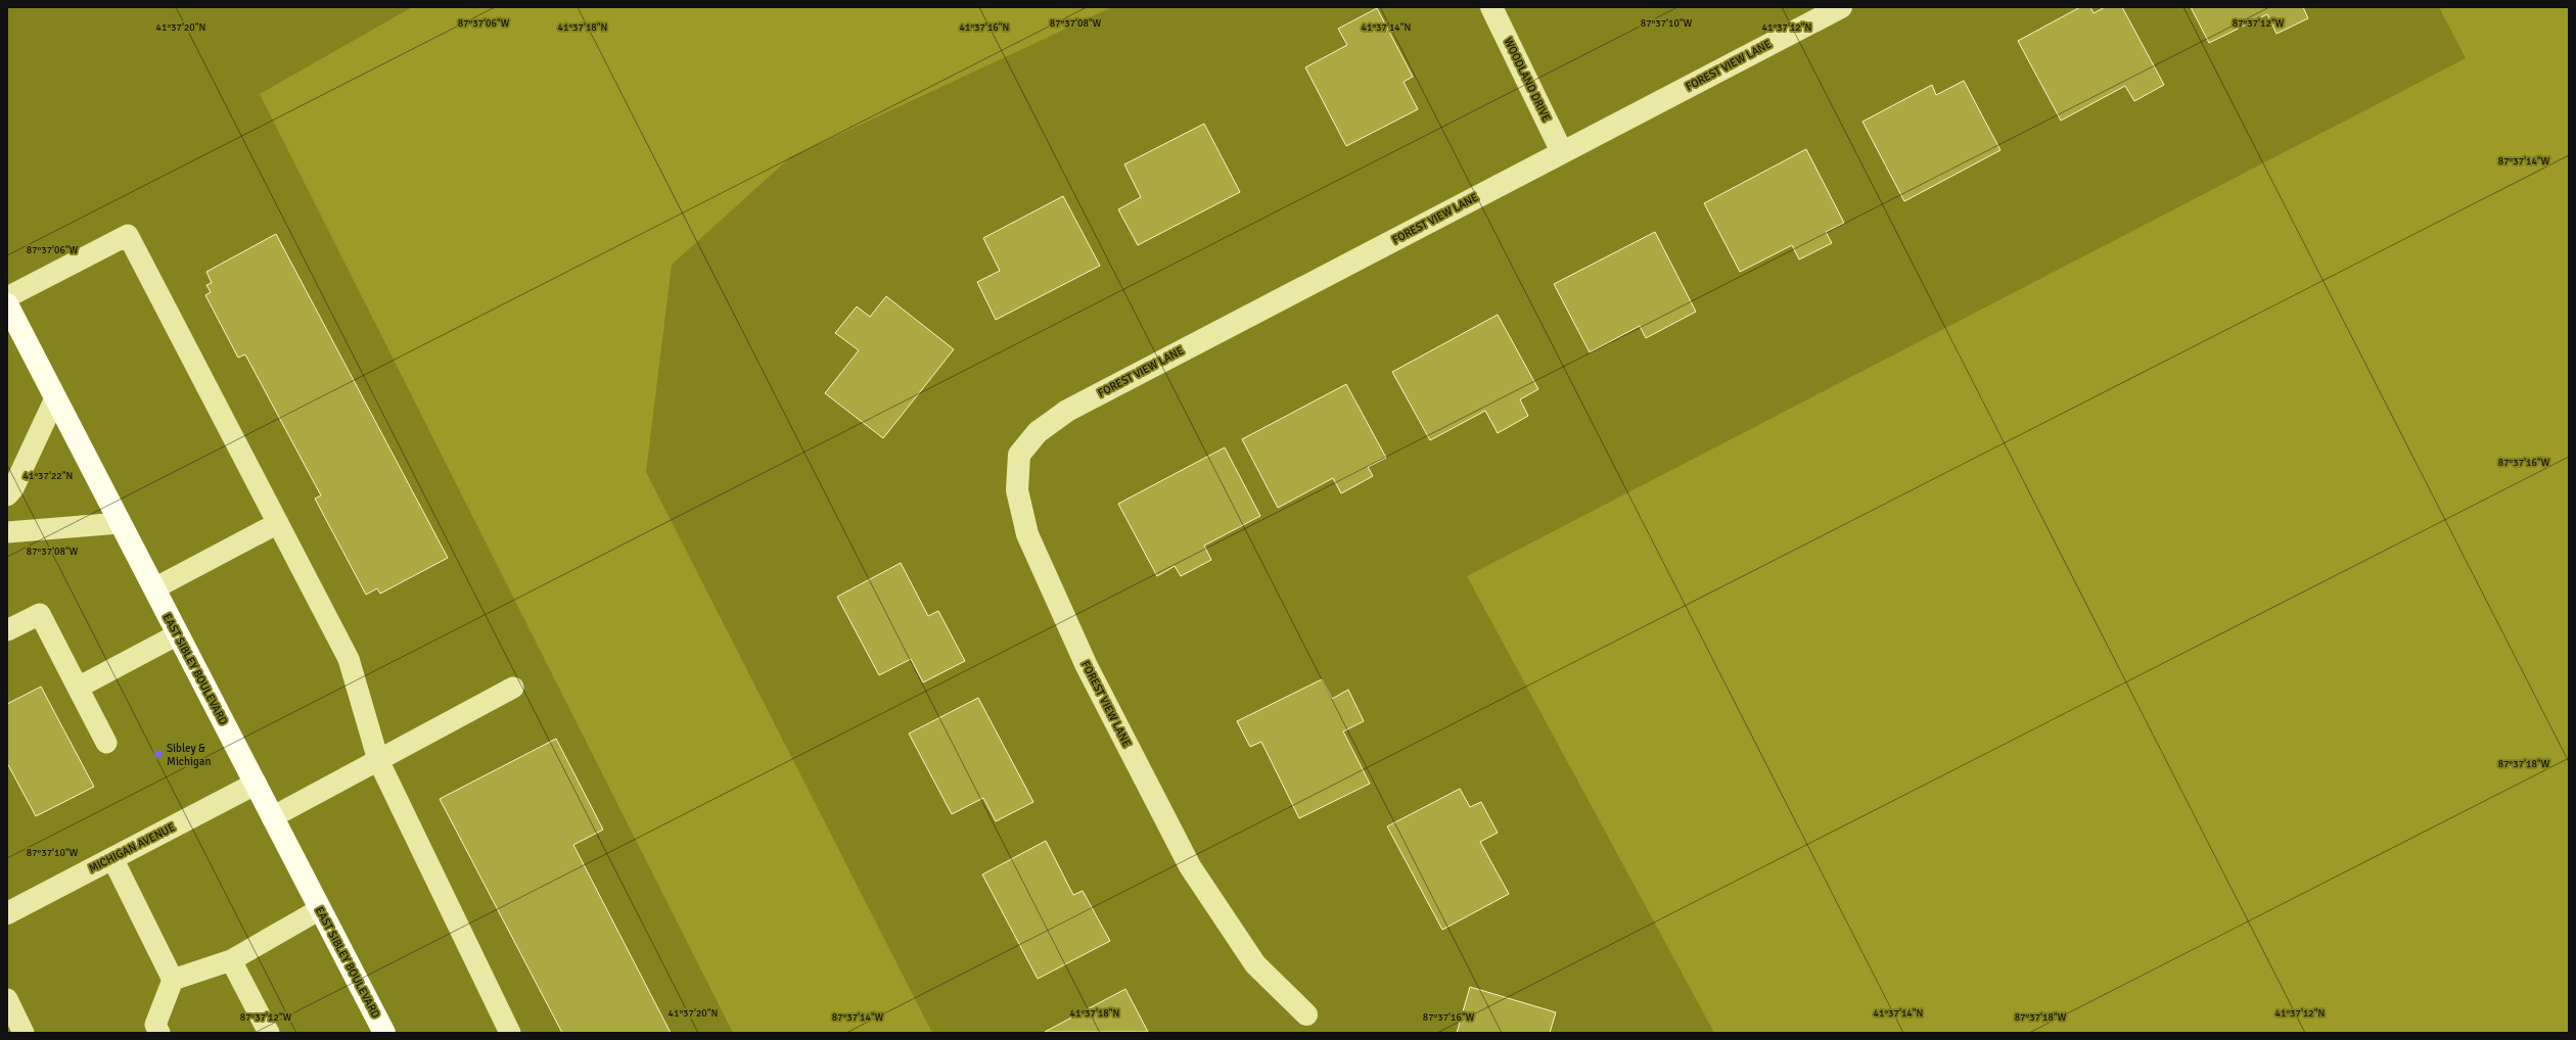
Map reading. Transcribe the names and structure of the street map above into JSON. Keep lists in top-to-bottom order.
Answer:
{
  "streets": {
    "main road": ["EAST SIBLEY BOULEVARD"],
    "street": ["FOREST VIEW LANE", "WOODLAND DRIVE", "MICHIGAN AVENUE"]
  },
  "crossings": [
    ["FOREST VIEW LANE", "WOODLAND DRIVE"],
    ["EAST SIBLEY BOULEVARD", "MICHIGAN AVENUE"]
  ],
  "places": {
    "transit": ["Sibley & Michigan"]
  },
  "coordinates": [
    "87°37'06\"W",
    "87°37'08\"W",
    "87°37'10\"W",
    "87°37'12\"W",
    "41°37'20\"N",
    "41°37'18\"N",
    "41°37'16\"N",
    "41°37'14\"N",
    "41°37'12\"N",
    "87°37'14\"W",
    "87°37'16\"W",
    "41°37'22\"N",
    "87°37'18\"W"
  ]
}
